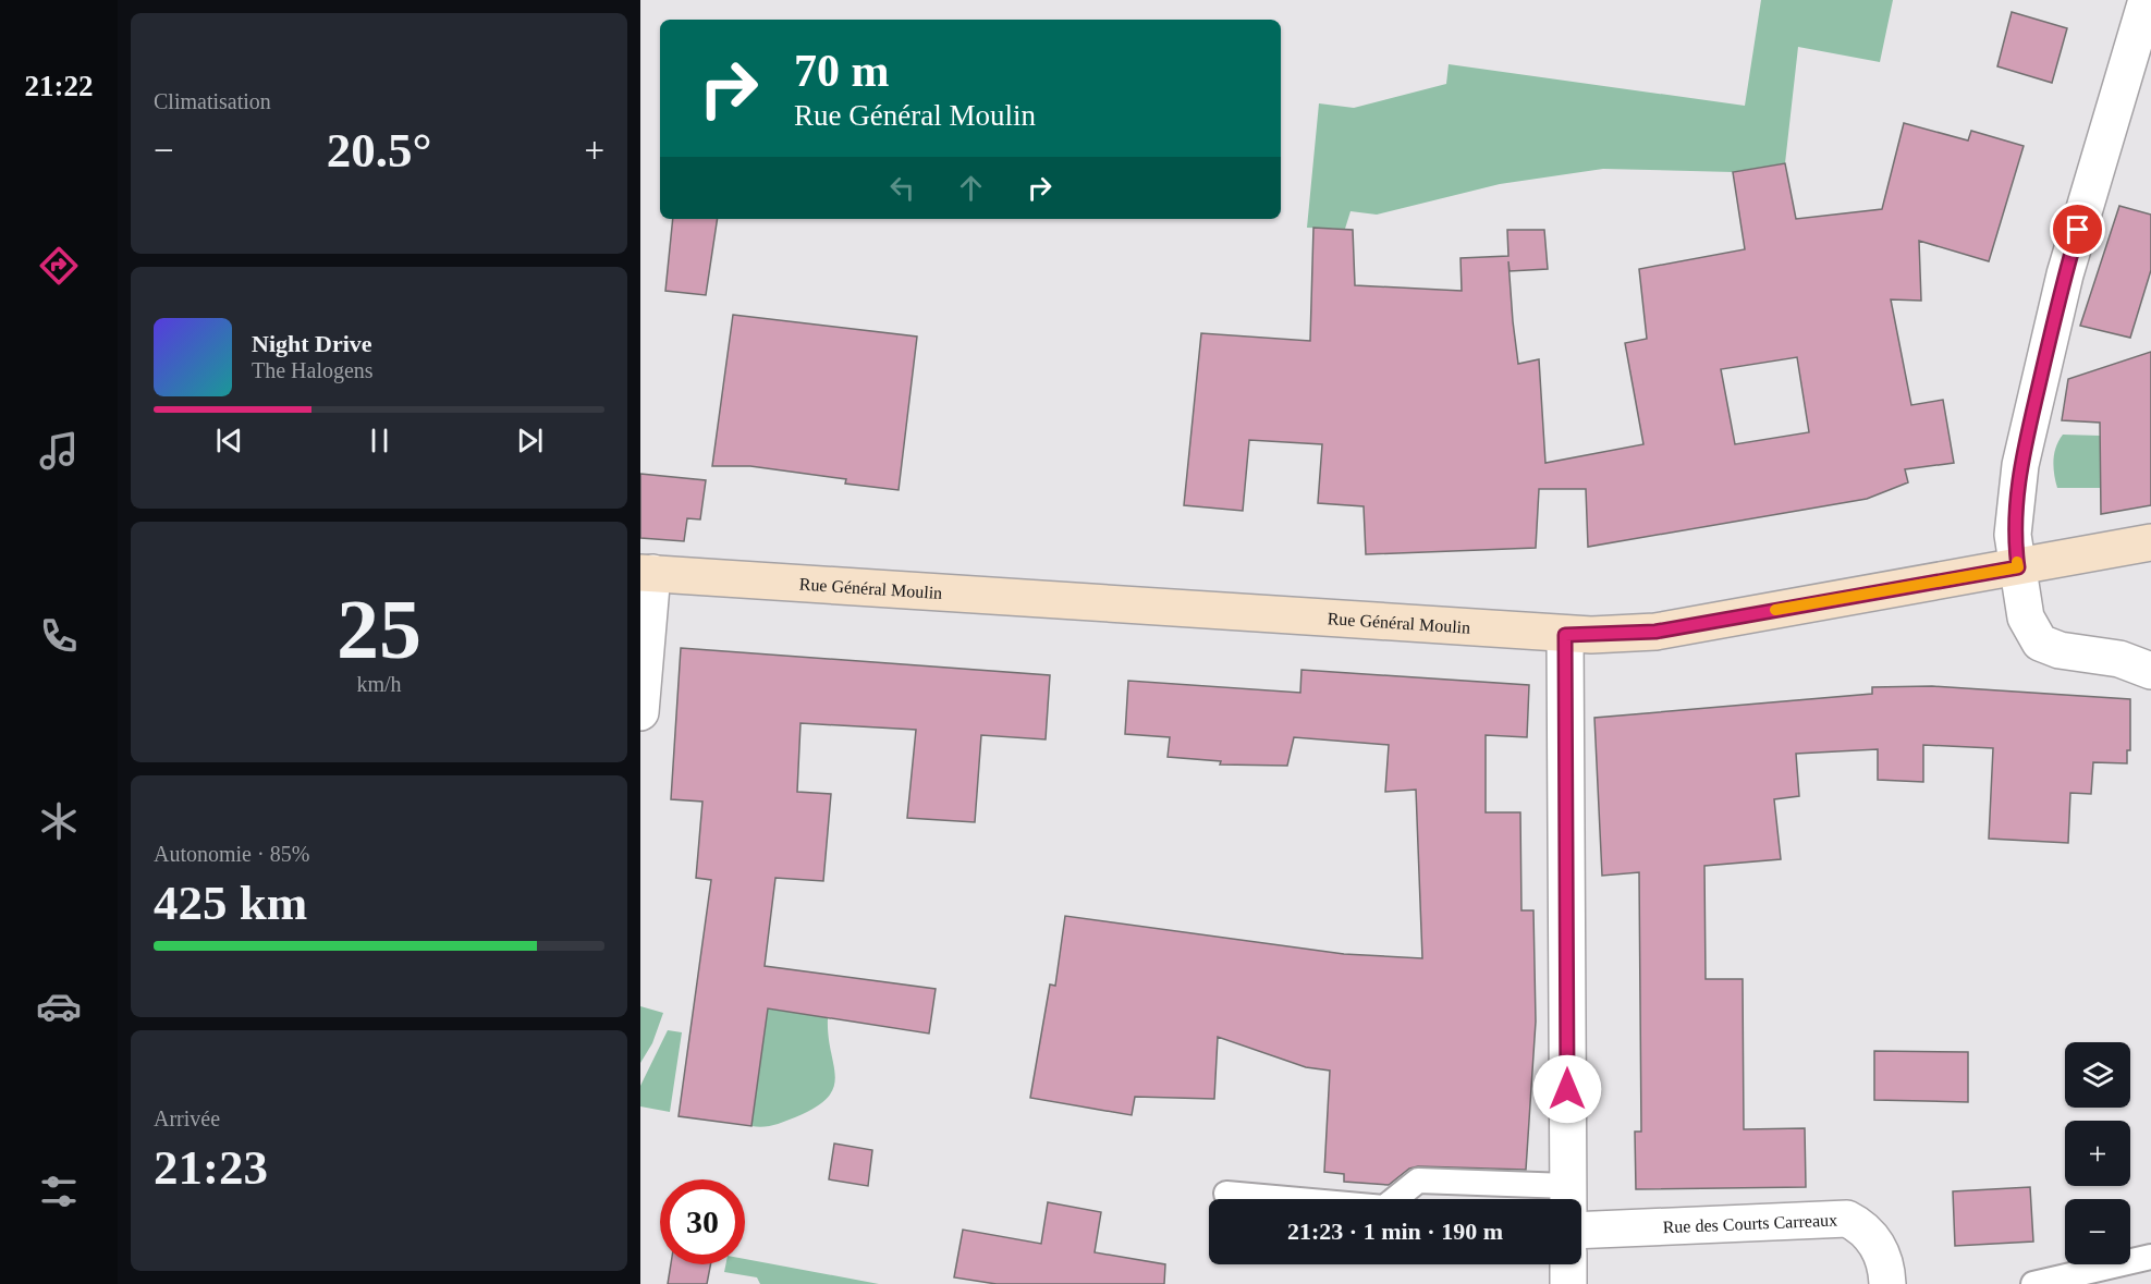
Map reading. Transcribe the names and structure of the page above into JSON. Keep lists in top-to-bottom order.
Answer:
{
  "streets": {
    "main road": ["Rue Général Moulin"],
    "street": ["Rue des Courts Carreaux"]
  },
  "page": {
    "tabs": "21:22",
    "tile": [
      "Climatisation",
      ["25", "km/h"],
      ["Autonomie · 85%", "425 km"],
      ["Arrivée", "21:23"]
    ],
    "turn": ["70 m", "Rue Général Moulin"],
    "heat": ["−", "20.5°", "+"],
    "song": ["Night Drive", "The Halogens"],
    "map_buttons": ["+", "−"],
    "limit": "30",
    "trip": "21:23 · 1 min · 190 m"
  }
}
